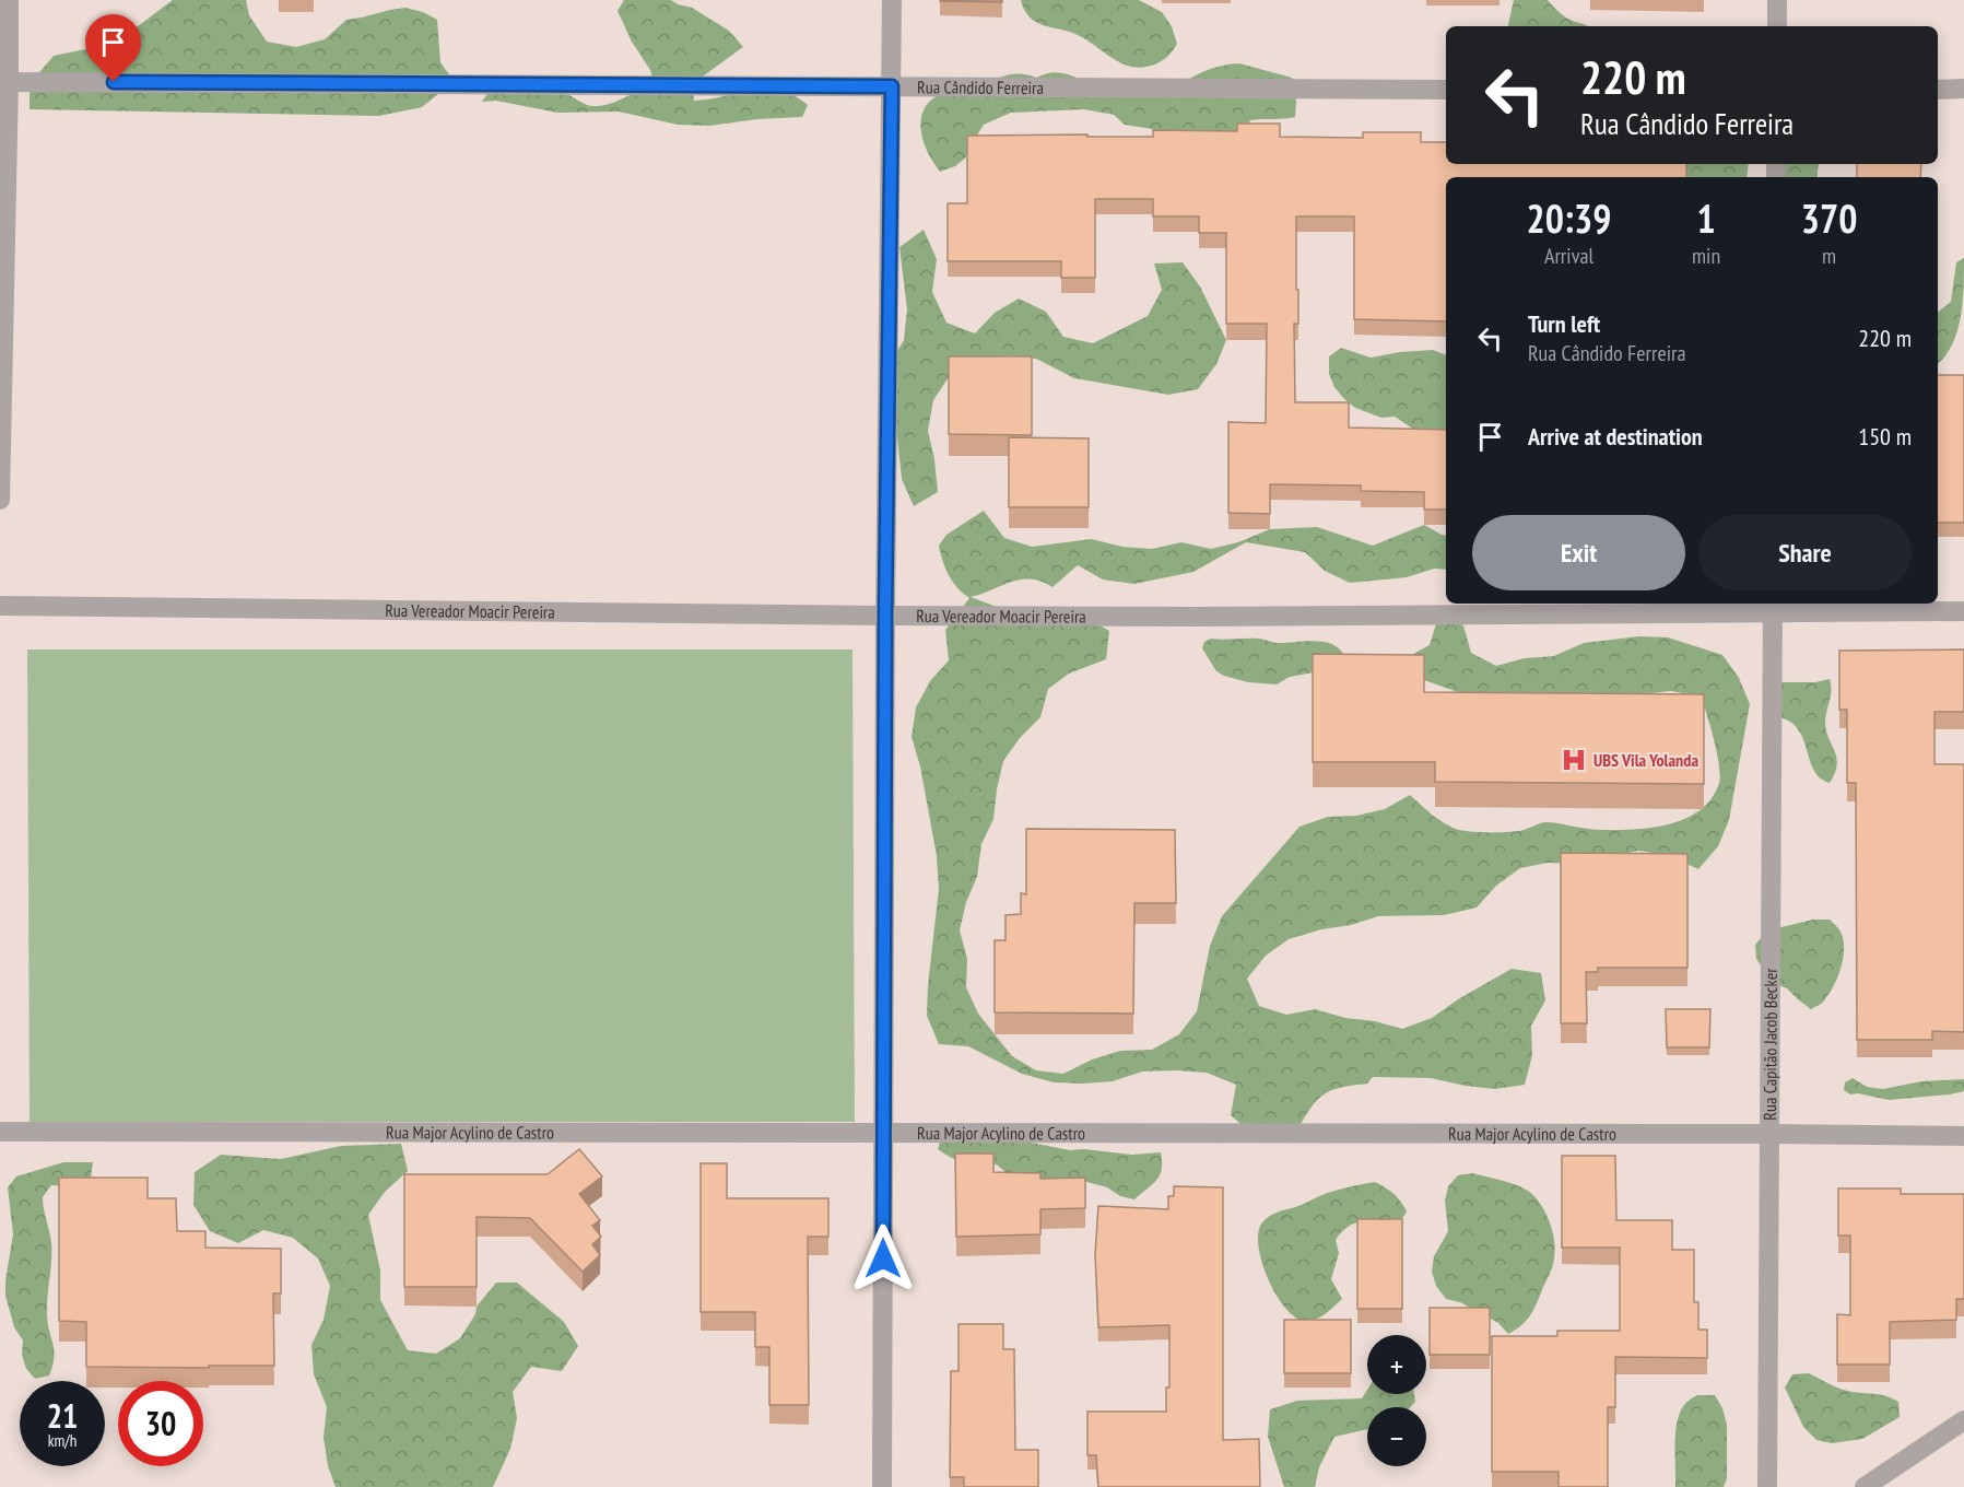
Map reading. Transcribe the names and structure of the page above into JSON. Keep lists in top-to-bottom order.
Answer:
{
  "streets": {
    "street": [
      "Rua Cândido Ferreira",
      "Rua Vereador Moacir Pereira",
      "Rua Capitão Jacob Becker",
      "Rua Major Acylino de Castro"
    ]
  },
  "crossings": [
    ["Rua Vereador Moacir Pereira", "Rua Capitão Jacob Becker"],
    ["Rua Capitão Jacob Becker", "Rua Major Acylino de Castro"]
  ],
  "places": {
    "hospital": ["UBS Vila Yolanda"]
  },
  "page": {
    "turn": ["220 m", "Rua Cândido Ferreira"],
    "eta": [
      "20:39",
      "Arrival",
      "1",
      "min",
      "370",
      "m"
    ],
    "list": [
      {
        "name": "Turn left",
        "note": "Rua Cândido Ferreira",
        "value": "220 m"
      },
      {
        "name": "Arrive at destination",
        "value": "150 m"
      }
    ],
    "buttons": ["Exit", "Share"],
    "map_buttons": ["+", "−"],
    "speed": "21 km/h",
    "limit": "30"
  }
}
